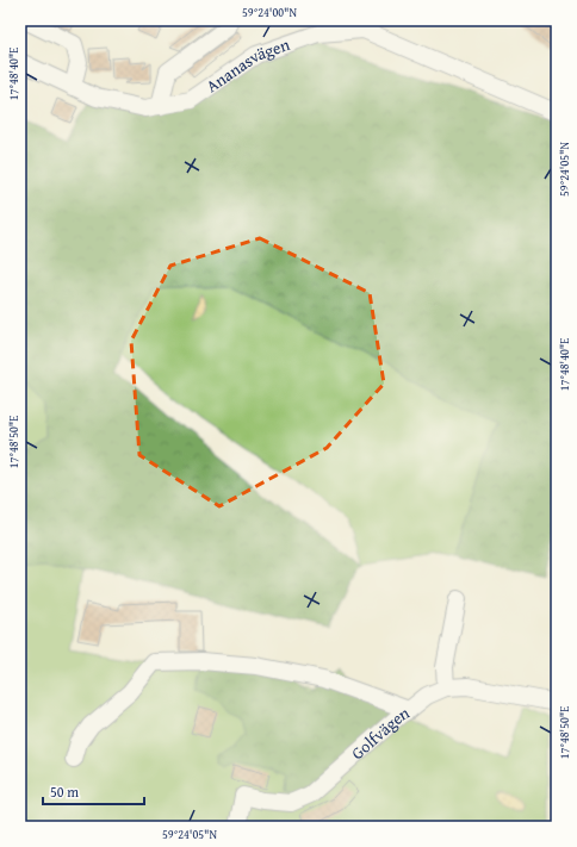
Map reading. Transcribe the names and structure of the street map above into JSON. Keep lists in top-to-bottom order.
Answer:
{
  "streets": {
    "street": ["Ananasvägen", "Golfvägen"]
  },
  "scale_bar": "50 m",
  "coordinates": [
    "59°24'00\"N",
    "17°48'40\"E",
    "59°24'05\"N",
    "17°48'50\"E"
  ]
}
